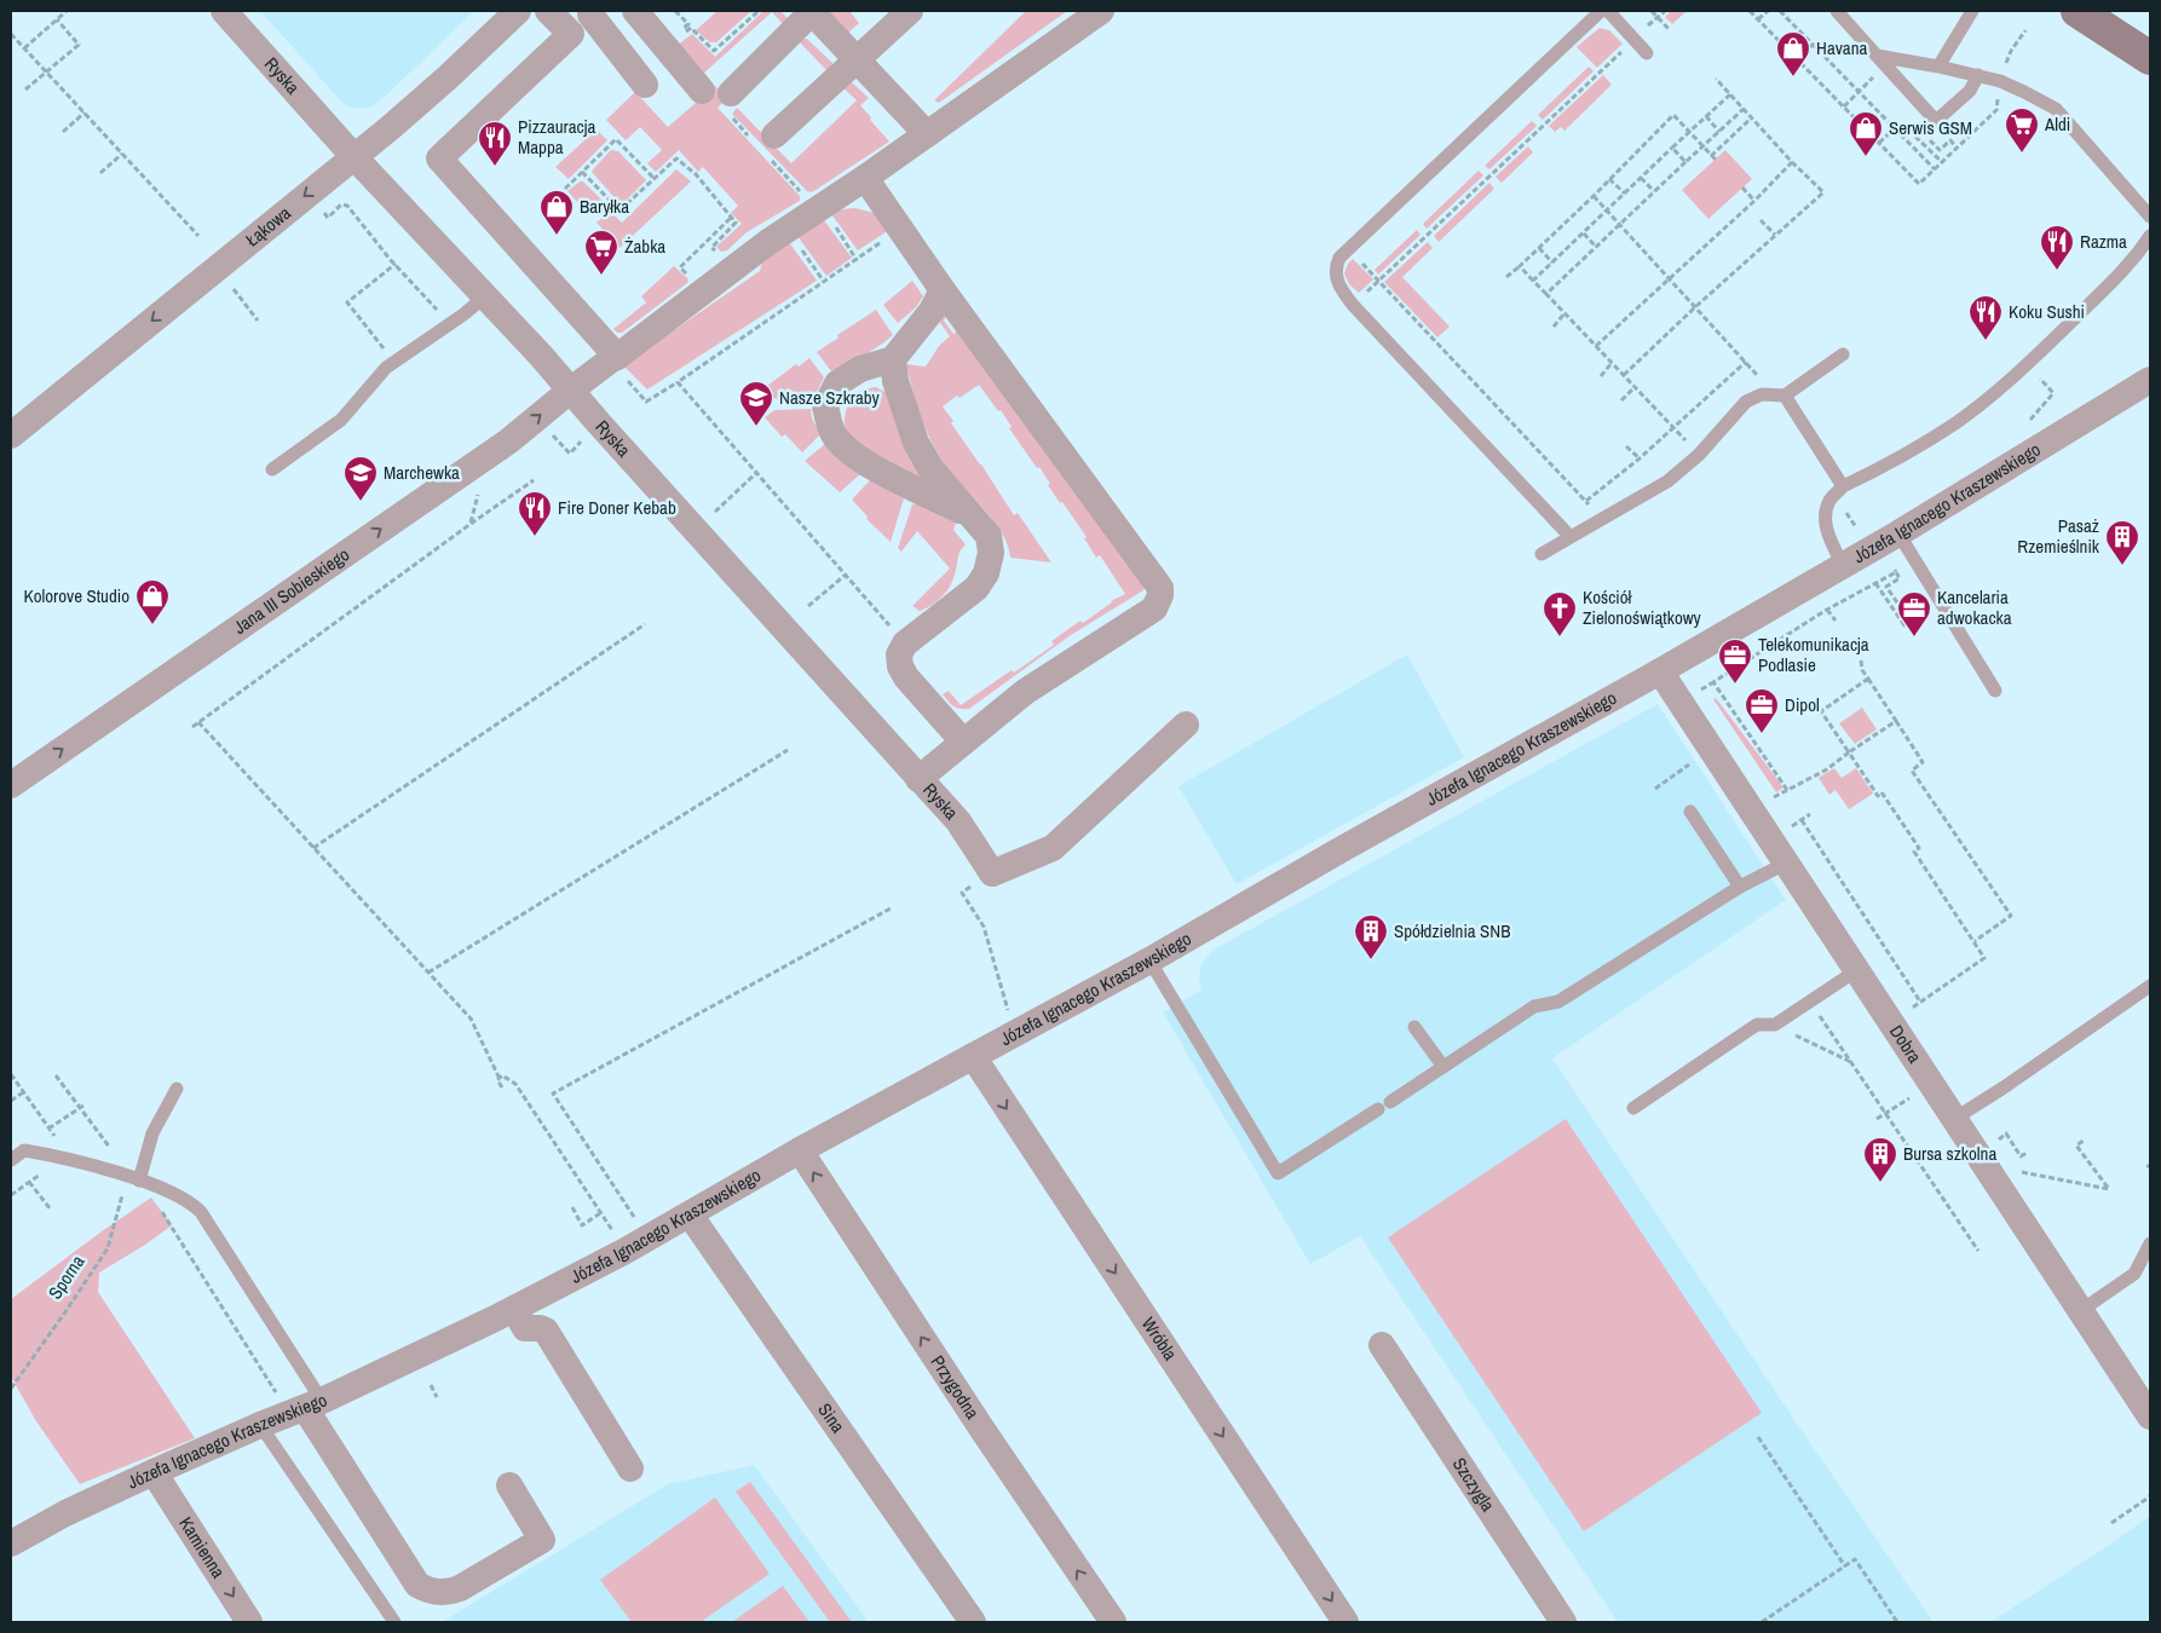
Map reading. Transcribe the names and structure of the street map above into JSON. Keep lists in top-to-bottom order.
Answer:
{
  "streets": {
    "street": [
      "Ryska",
      "Łąkowa",
      "Józefa Ignacego Kraszewskiego",
      "Jana III Sobieskiego",
      "Dobra",
      "Wróbla",
      "Przygodna",
      "Sina",
      "Szczygla",
      "Kamienna"
    ],
    "path": ["Sporna"]
  },
  "crossings": [
    ["Ryska", "Łąkowa"],
    ["Ryska", "Jana III Sobieskiego"],
    ["Józefa Ignacego Kraszewskiego", "Dobra"],
    ["Józefa Ignacego Kraszewskiego", "Wróbla"],
    ["Józefa Ignacego Kraszewskiego", "Przygodna"],
    ["Józefa Ignacego Kraszewskiego", "Sina"],
    ["Józefa Ignacego Kraszewskiego", "Kamienna"]
  ],
  "one_way": [
    "Łąkowa",
    "Jana III Sobieskiego",
    "Wróbla",
    "Przygodna",
    "Kamienna"
  ],
  "places": {
    "shop": [
      "Havana",
      "Serwis GSM",
      "Baryłka",
      "Kolorove Studio"
    ],
    "supermarket": ["Aldi", "Żabka"],
    "restaurant": [
      "Pizzauracja Mappa",
      "Razma",
      "Koku Sushi",
      "Fire Doner Kebab"
    ],
    "school or university": ["Nasze Szkraby", "Marchewka"],
    "building": ["Pasaż Rzemieślnik", "Spółdzielnia SNB", "Bursa szkolna"],
    "church": ["Kościół Zielonoświątkowy"],
    "office": ["Kancelaria adwokacka", "Telekomunikacja Podlasie", "Dipol"]
  }
}
